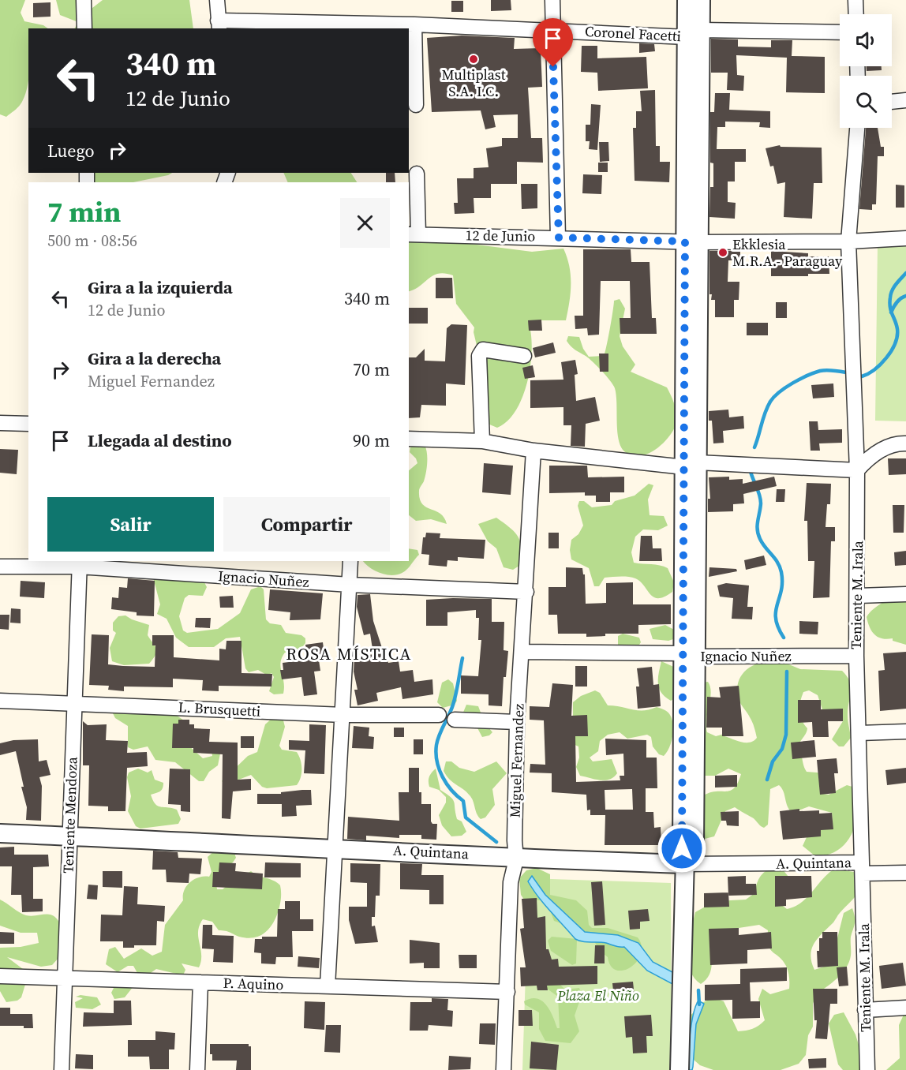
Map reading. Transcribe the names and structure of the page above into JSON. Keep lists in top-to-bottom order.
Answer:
{
  "streets": {
    "street": [
      "Coronel Facetti",
      "12 de Junio",
      "Ignacio Nuñez",
      "Teniente M. Irala",
      "L. Brusquetti",
      "Miguel Fernandez",
      "Teniente Mendoza",
      "A. Quintana",
      "P. Aquino"
    ]
  },
  "crossings": [
    ["12 de Junio", "Teniente M. Irala"],
    ["Ignacio Nuñez", "Teniente M. Irala"],
    ["Ignacio Nuñez", "Miguel Fernandez"],
    ["Ignacio Nuñez", "Teniente Mendoza"],
    ["Teniente M. Irala", "A. Quintana"],
    ["L. Brusquetti", "Teniente Mendoza"],
    ["Miguel Fernandez", "A. Quintana"],
    ["Miguel Fernandez", "P. Aquino"],
    ["Teniente Mendoza", "A. Quintana"],
    ["Teniente Mendoza", "P. Aquino"]
  ],
  "districts": ["ROSA MÍSTICA"],
  "parks": ["Plaza El Niño"],
  "places": ["Multiplast S.A. I.C.", "Ekklesia M.R.A.- Paraguay"],
  "page": {
    "turn": ["340 m", "12 de Junio"],
    "then": "Luego",
    "heading": ["7 min", "500 m · 08:56"],
    "list": [
      {
        "name": "Gira a la izquierda",
        "note": "12 de Junio",
        "value": "340 m"
      },
      {
        "name": "Gira a la derecha",
        "note": "Miguel Fernandez",
        "value": "70 m"
      },
      {
        "name": "Llegada al destino",
        "value": "90 m"
      }
    ],
    "buttons": ["Salir", "Compartir"]
  }
}
